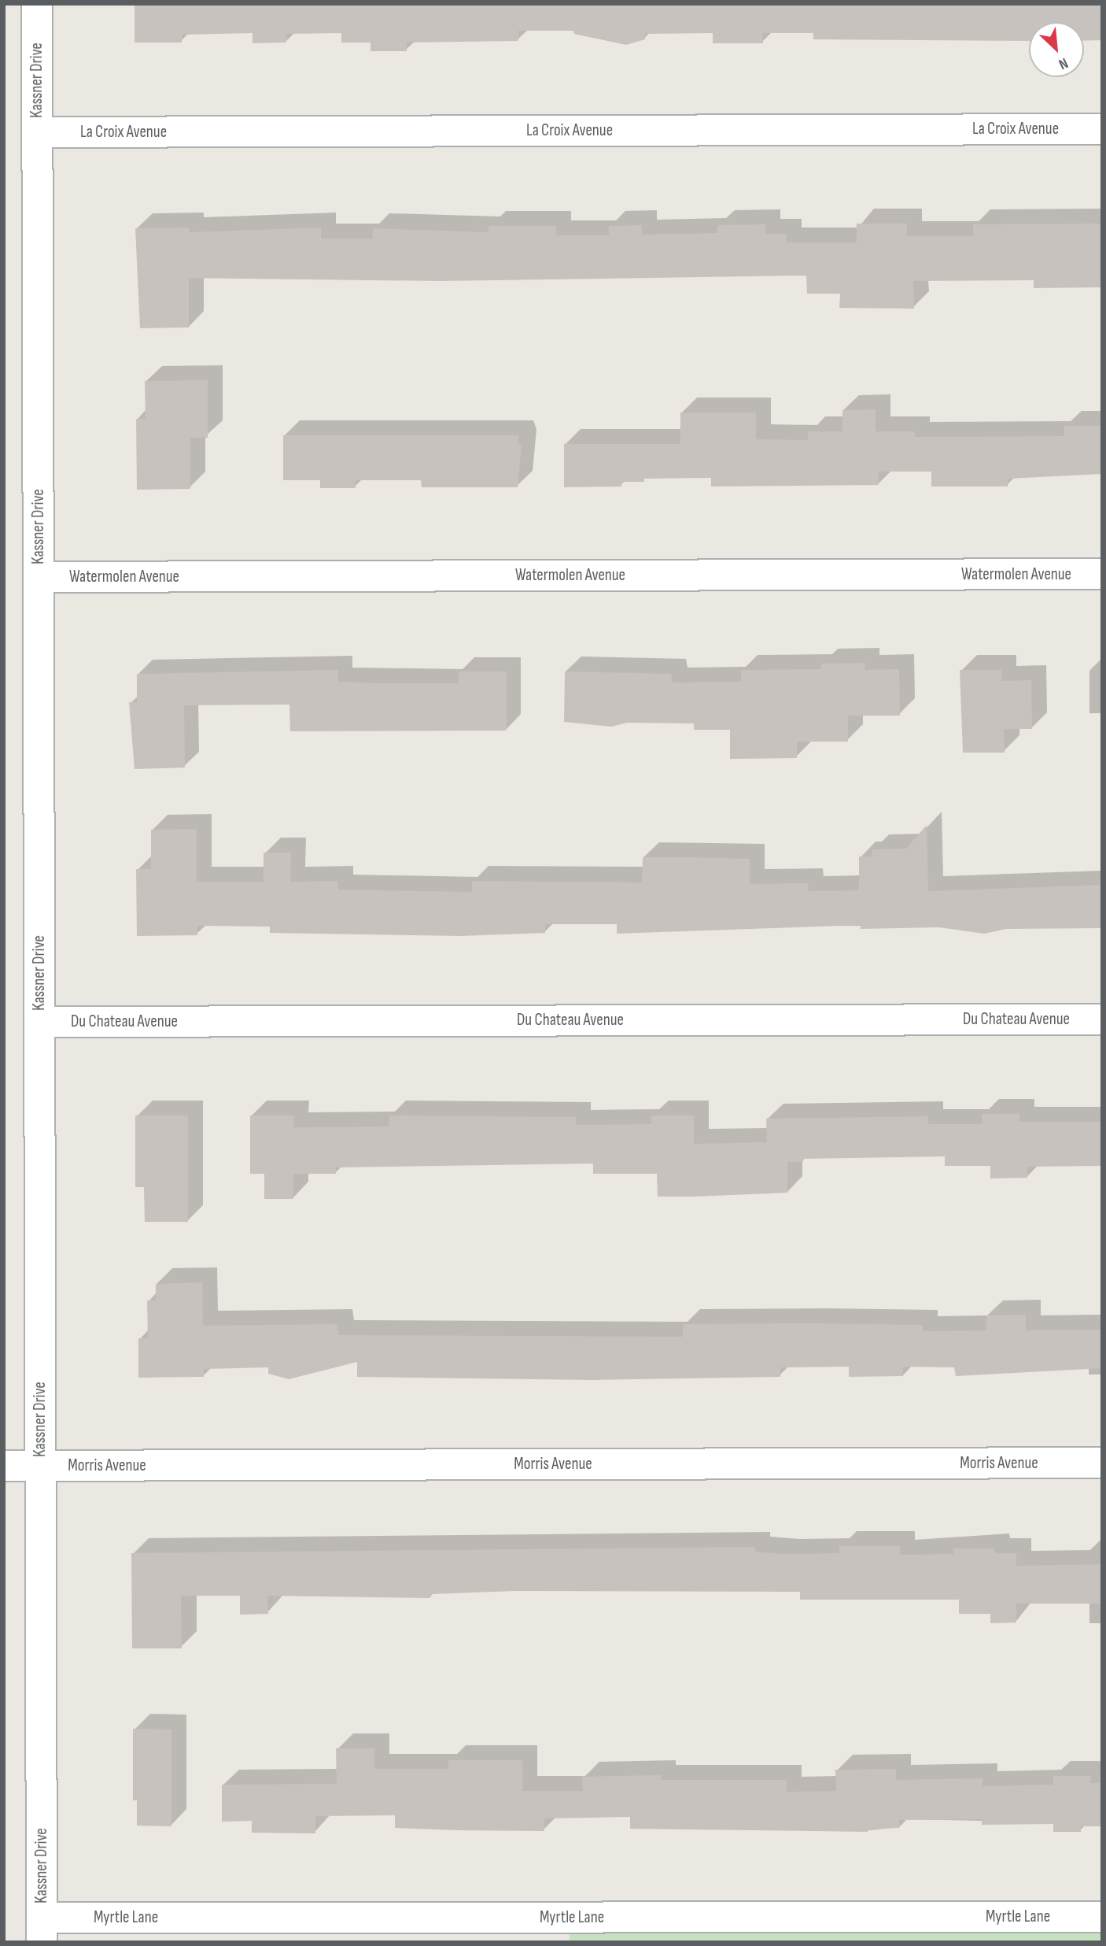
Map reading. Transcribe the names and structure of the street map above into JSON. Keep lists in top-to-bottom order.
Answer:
{
  "streets": {
    "street": [
      "Kassner Drive",
      "La Croix Avenue",
      "Watermolen Avenue",
      "Du Chateau Avenue",
      "Morris Avenue",
      "Myrtle Lane"
    ]
  },
  "crossings": [
    ["Kassner Drive", "La Croix Avenue"],
    ["Kassner Drive", "Watermolen Avenue"],
    ["Kassner Drive", "Du Chateau Avenue"],
    ["Kassner Drive", "Morris Avenue"],
    ["Kassner Drive", "Myrtle Lane"]
  ],
  "north": "bottom right"
}
